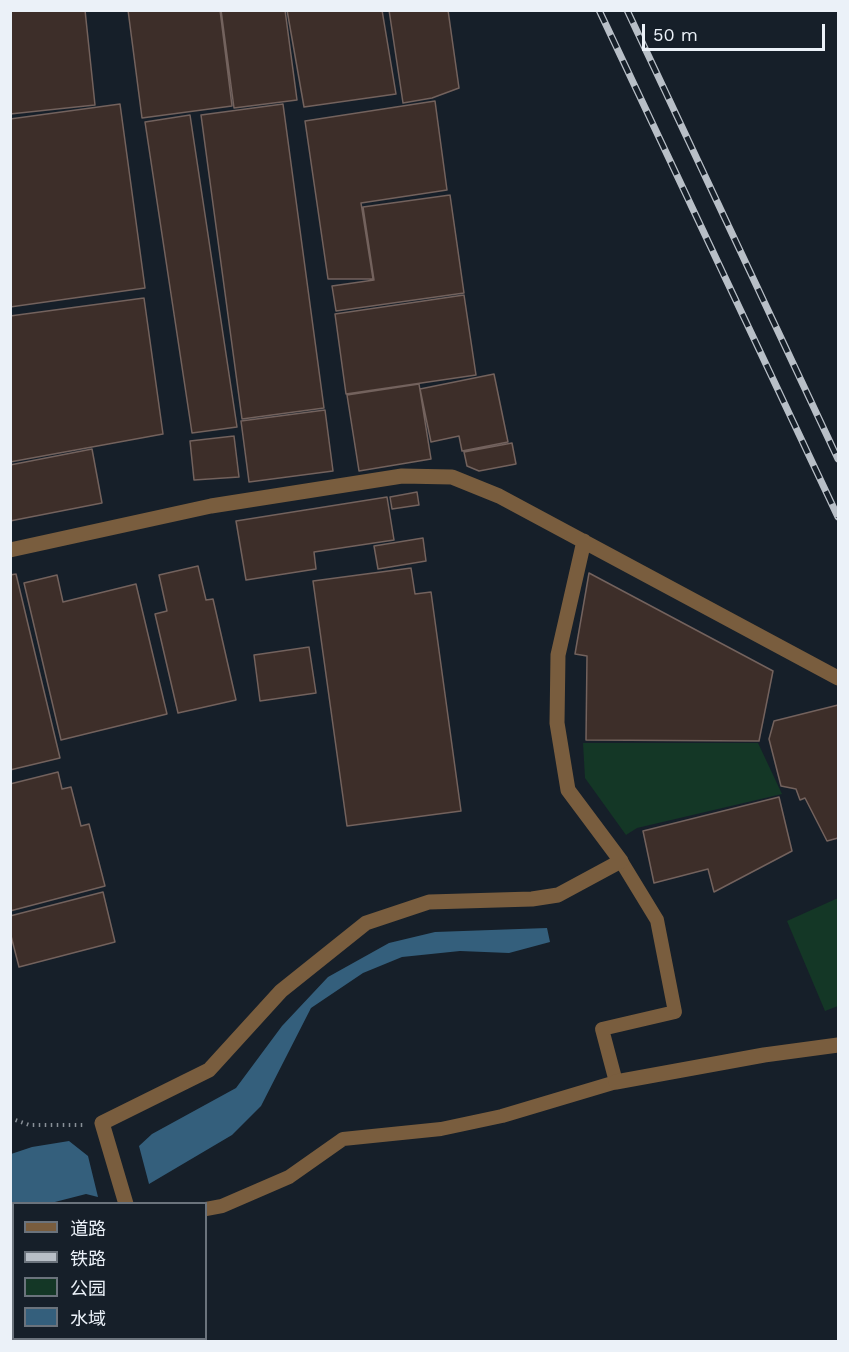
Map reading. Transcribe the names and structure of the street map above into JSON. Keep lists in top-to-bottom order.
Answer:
{
  "legend": [
    "道路",
    "铁路",
    "公园",
    "水域"
  ],
  "scale_bar": "50 m"
}
